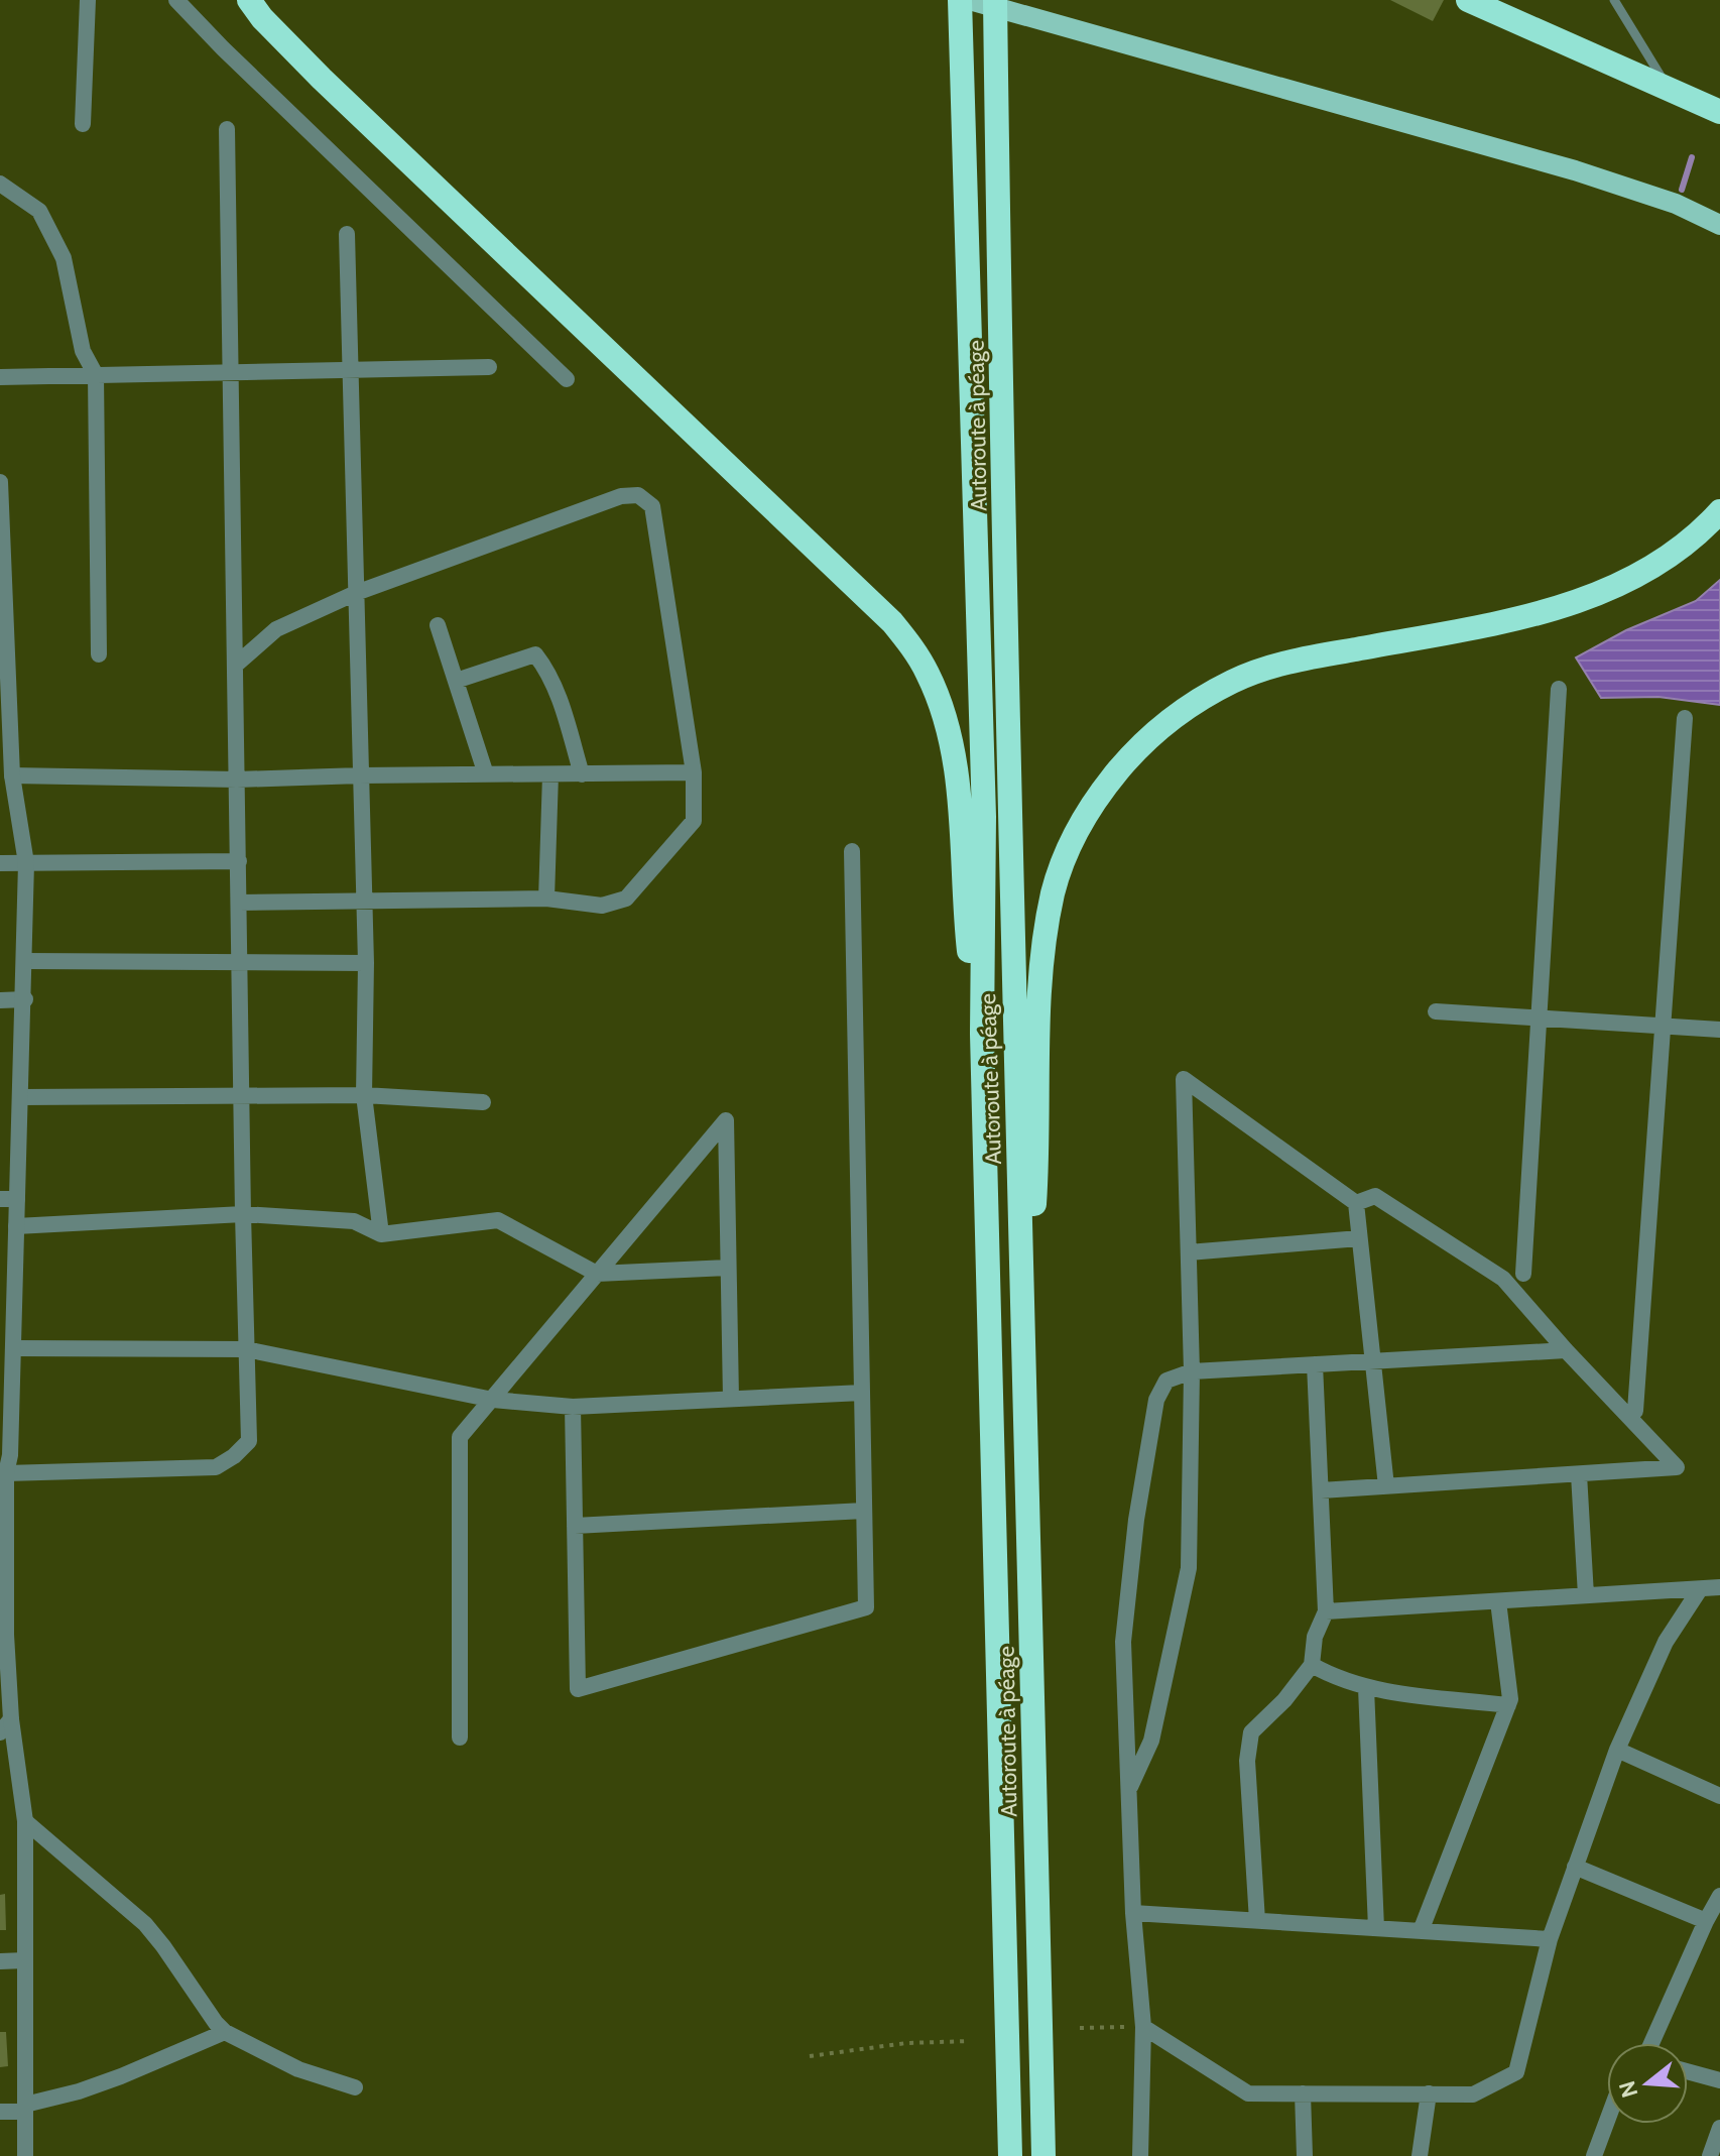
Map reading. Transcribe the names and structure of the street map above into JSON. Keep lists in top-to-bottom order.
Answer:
{
  "streets": {
    "highway": ["Autoroute à péage"]
  },
  "north": "left"
}
